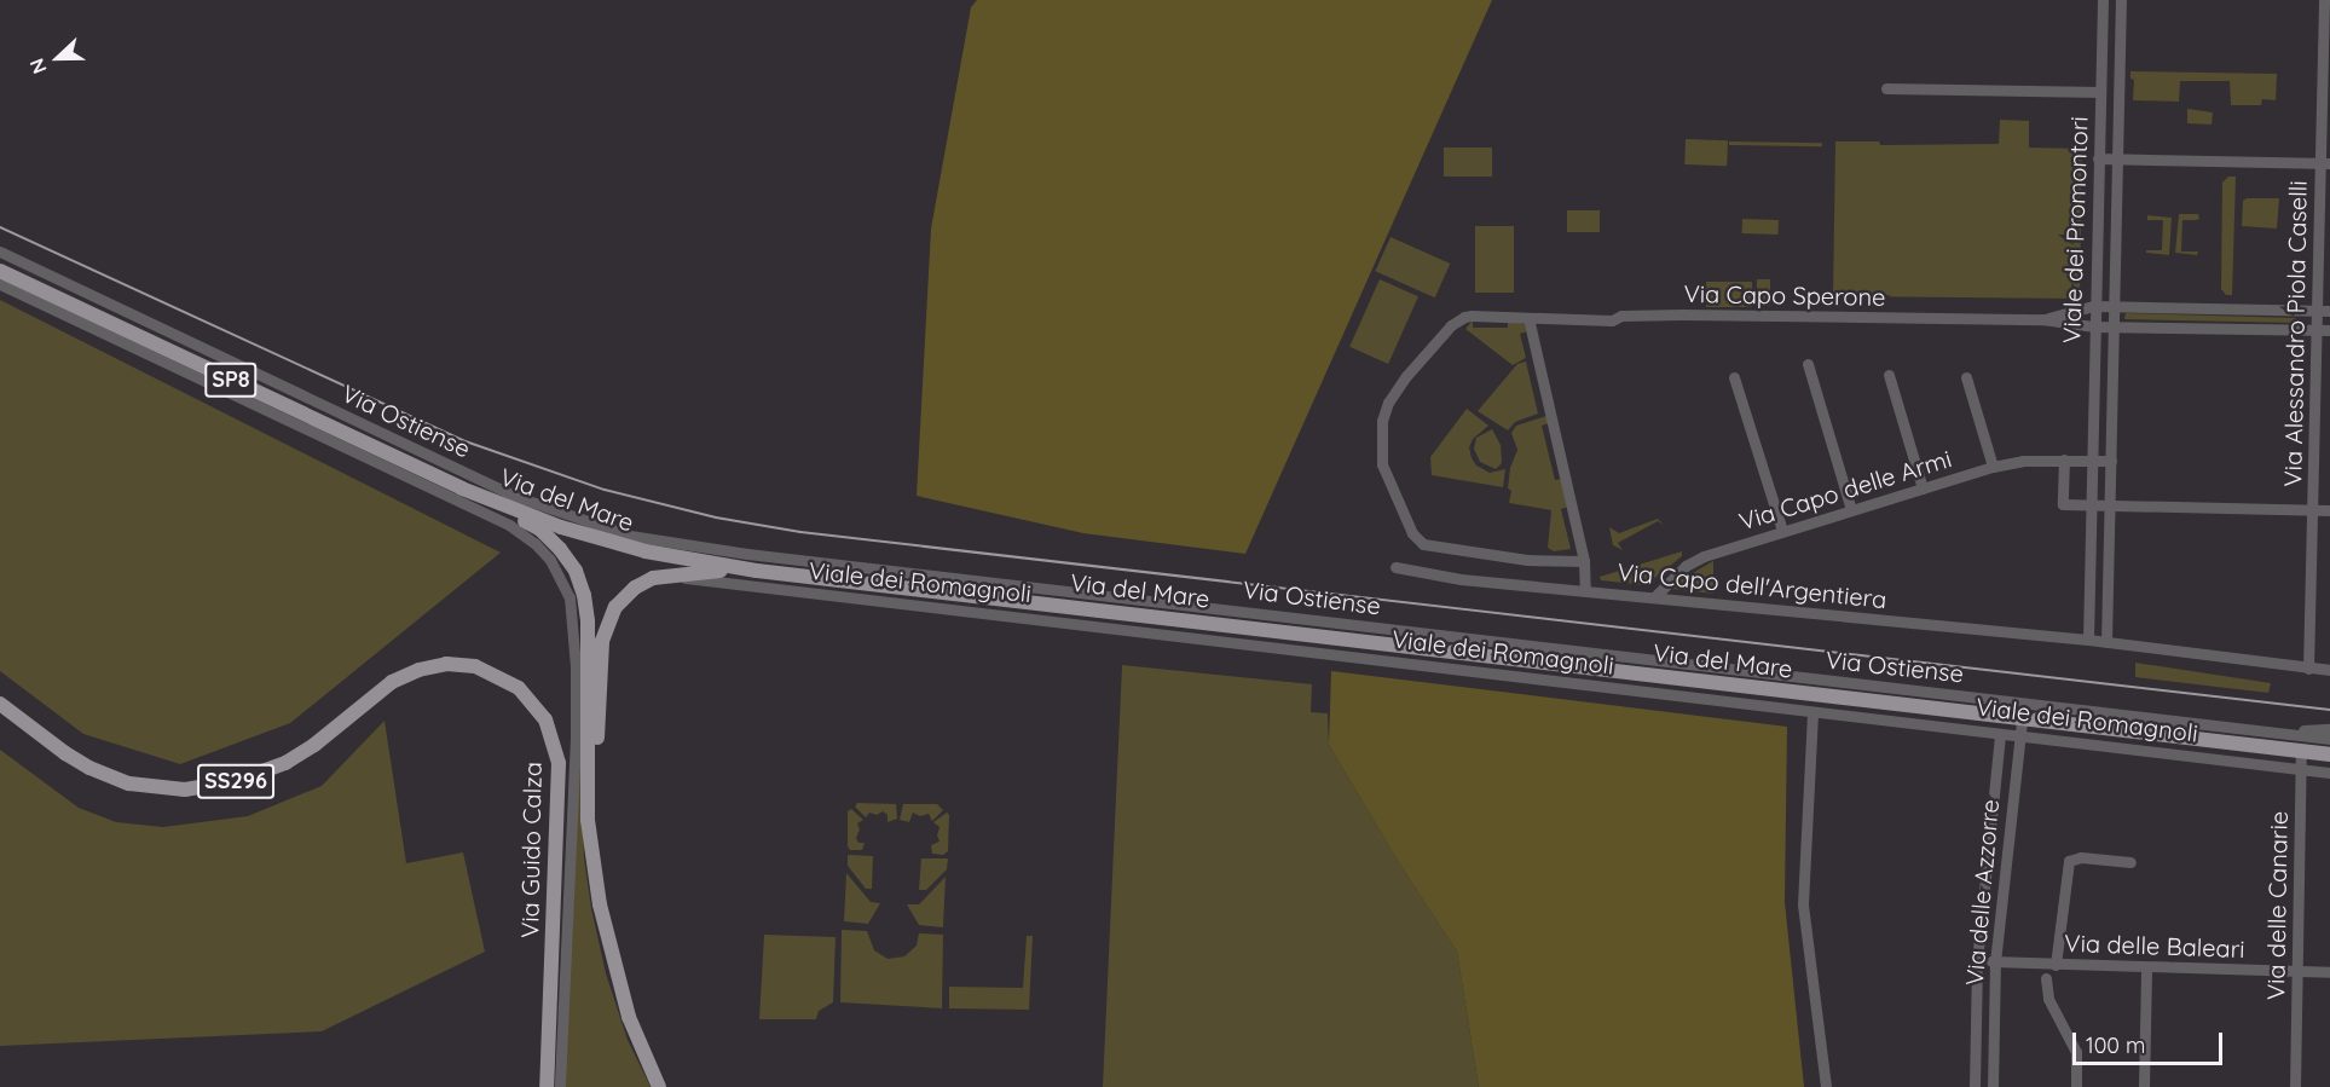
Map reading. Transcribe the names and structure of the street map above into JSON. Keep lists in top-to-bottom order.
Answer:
{
  "streets": {
    "main road": [
      "SP8",
      "Via del Mare",
      "Viale dei Romagnoli",
      "SS296",
      "Via Guido Calza"
    ],
    "street": [
      "Viale dei Promontori",
      "Via Capo Sperone",
      "Via Alessandro Piola Caselli",
      "Via Ostiense",
      "Via Capo delle Armi",
      "Via Capo dell'Argentiera",
      "Via delle Azzorre",
      "Via delle Canarie",
      "Via delle Baleari"
    ]
  },
  "crossings": [
    ["Viale dei Promontori", "Via Capo Sperone"],
    ["Viale dei Promontori", "Via Capo dell'Argentiera"],
    ["Via Capo Sperone", "Via Alessandro Piola Caselli"],
    ["Via Alessandro Piola Caselli", "Via Capo dell'Argentiera"],
    ["Via Ostiense", "Via delle Azzorre"],
    ["Via Capo delle Armi", "Via Capo dell'Argentiera"],
    ["Via del Mare", "Viale dei Romagnoli"],
    ["Via del Mare", "Via delle Azzorre"],
    ["Viale dei Romagnoli", "Via delle Azzorre"],
    ["Viale dei Romagnoli", "Via delle Canarie"],
    ["Via delle Azzorre", "Via delle Baleari"],
    ["Via delle Canarie", "Via delle Baleari"]
  ],
  "scale_bar": "100 m",
  "north": "left"
}
